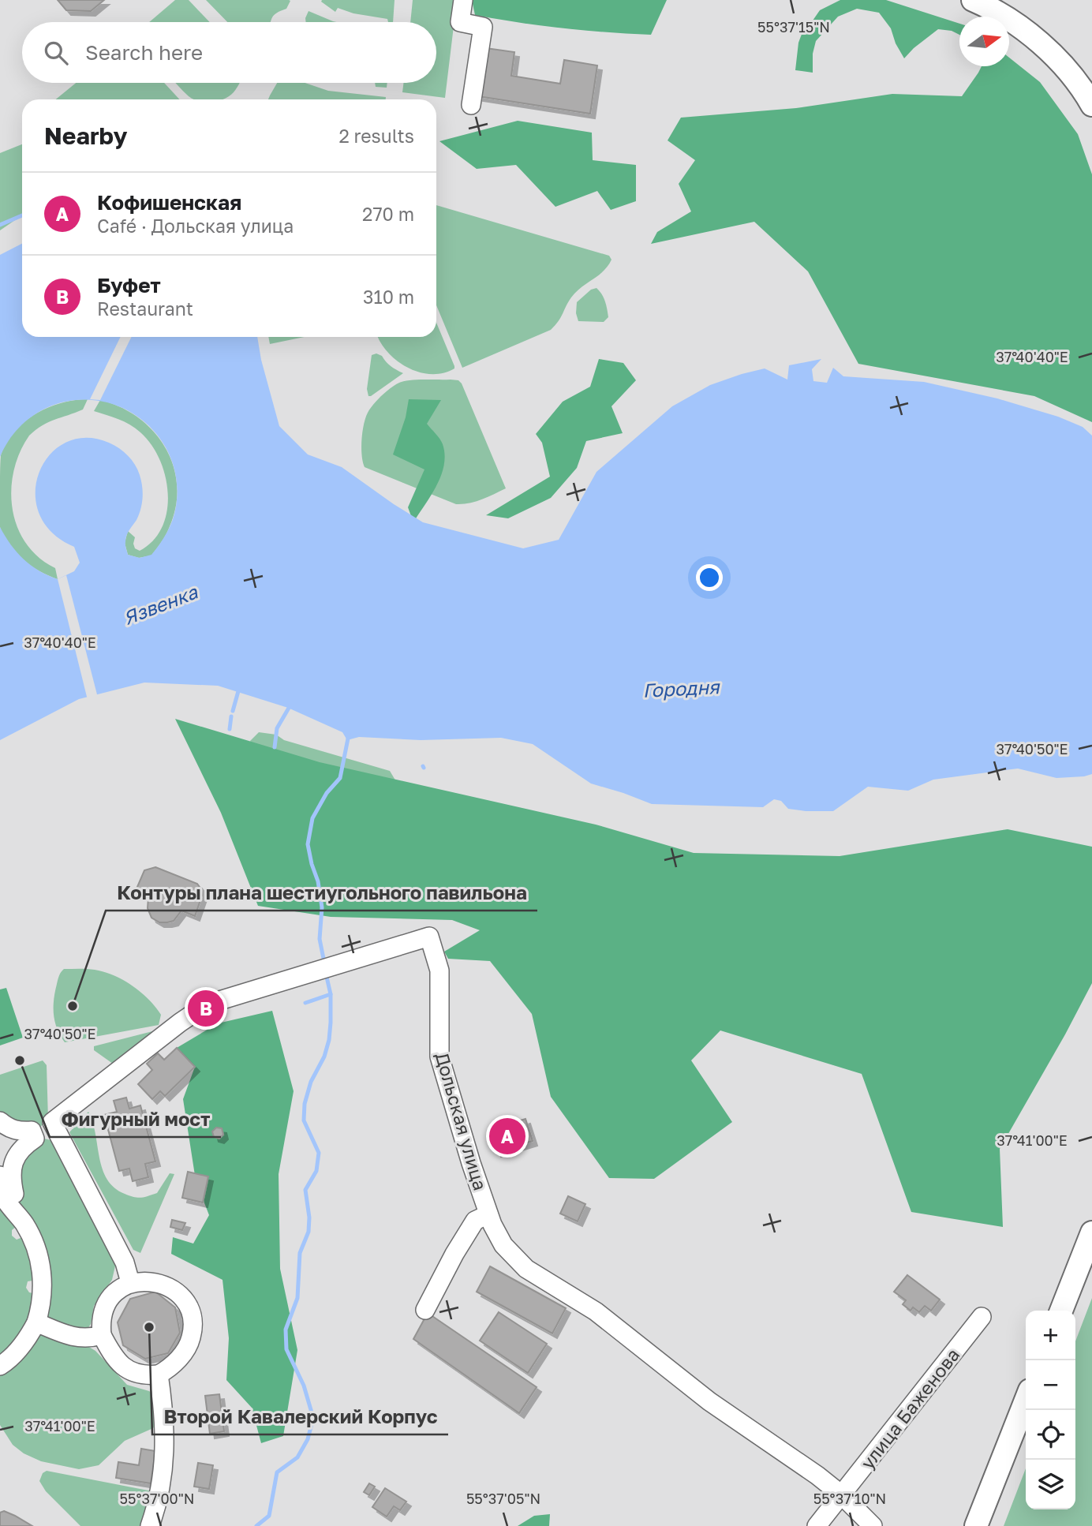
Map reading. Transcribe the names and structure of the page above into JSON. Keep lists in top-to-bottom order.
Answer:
{
  "streets": {
    "street": ["Дольская улица", "улица Баженова"]
  },
  "crossings": [
    ["Дольская улица", "улица Баженова"]
  ],
  "water": ["Язвенка", "Городня"],
  "places": ["Контуры плана шестиугольного павильона", "Фигурный мост", "Второй Кавалерский Корпус"],
  "north": "right",
  "page": {
    "search": "Search here",
    "heading": ["Nearby", "2 results"],
    "list": [
      {
        "mark": "A",
        "name": "Кофишенская",
        "note": "Café · Дольская улица",
        "value": "270 m"
      },
      {
        "mark": "B",
        "name": "Буфет",
        "note": "Restaurant",
        "value": "310 m"
      }
    ],
    "pins": ["B", "A"],
    "map_buttons": ["+", "−"]
  },
  "coordinates": [
    "55°37'15\"N",
    "37°40'40\"E",
    "37°40'50\"E",
    "37°41'00\"E",
    "55°37'00\"N",
    "55°37'05\"N",
    "55°37'10\"N"
  ]
}
